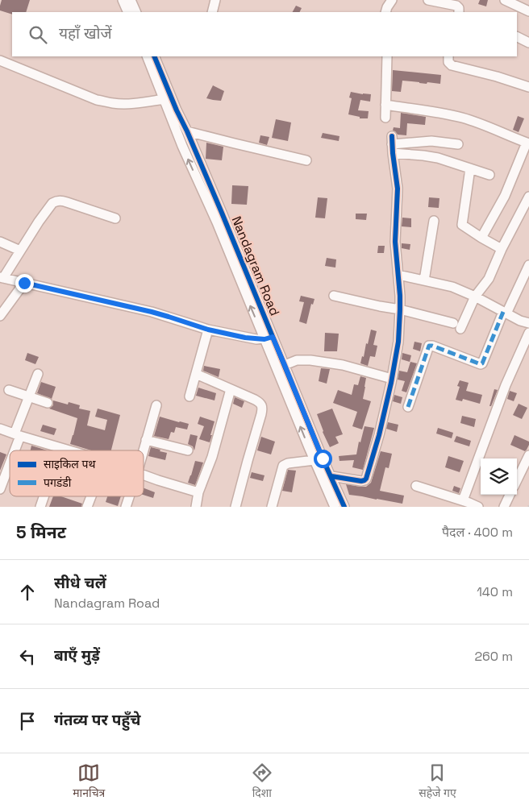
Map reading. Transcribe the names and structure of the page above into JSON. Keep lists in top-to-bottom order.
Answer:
{
  "streets": {
    "street": ["Nandagram Road"]
  },
  "legend": ["साइकिल पथ", "पगडंडी"],
  "page": {
    "search": "यहाँ खोजें",
    "heading": ["5 मिनट", "पैदल · 400 m"],
    "list": [
      ["सीधे चलें", "Nandagram Road", "140 m"],
      ["बाएँ मुड़ें", "260 m"],
      "गंतव्य पर पहुँचे"
    ],
    "nav": ["मानचित्र", "दिशा", "सहेजे गए"]
  }
}
